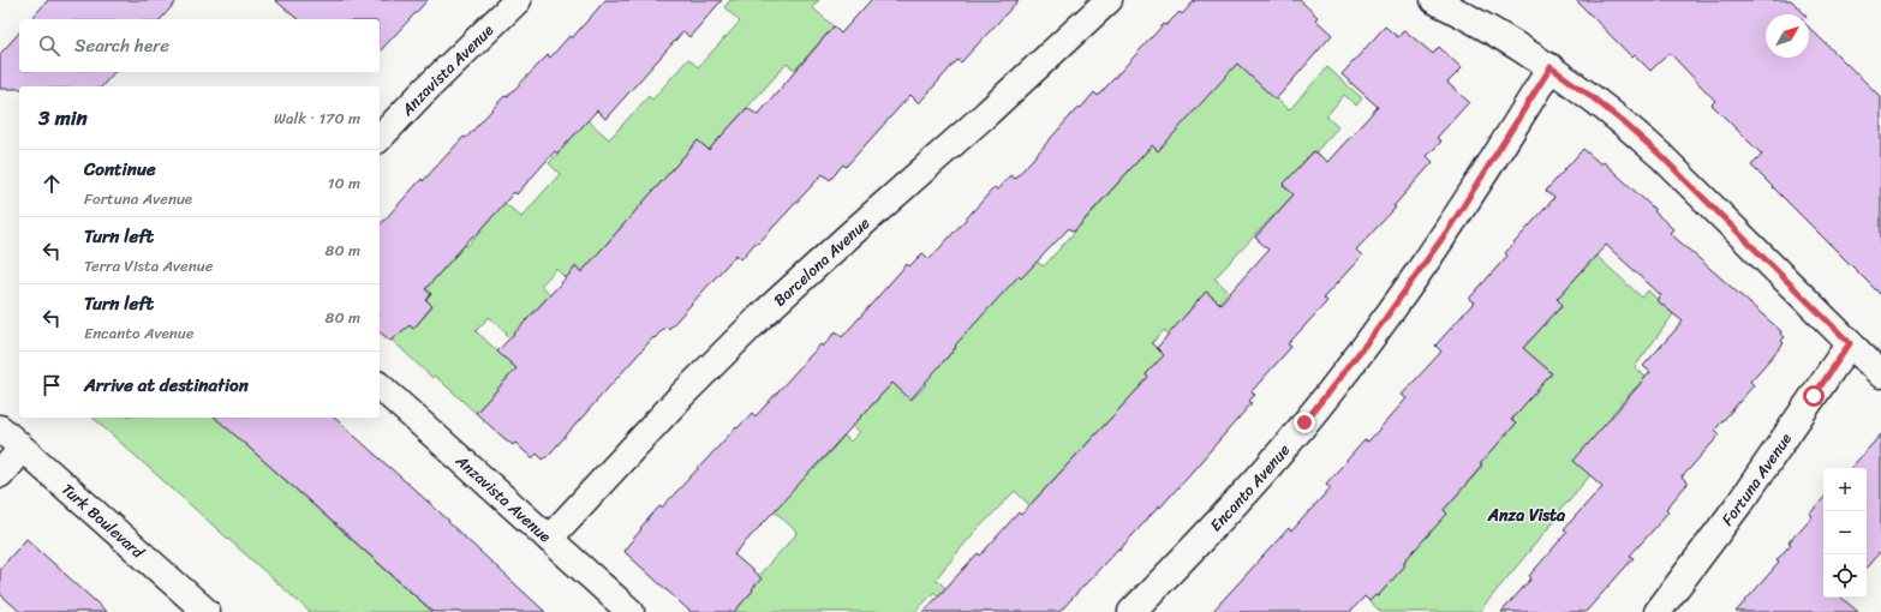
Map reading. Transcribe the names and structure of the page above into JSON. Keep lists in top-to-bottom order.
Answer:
{
  "streets": {
    "street": [
      "Anzavista Avenue",
      "Barcelona Avenue",
      "Fortuna Avenue",
      "Encanto Avenue",
      "Turk Boulevard"
    ]
  },
  "crossings": [
    ["Anzavista Avenue", "Barcelona Avenue"]
  ],
  "districts": ["Anza Vista"],
  "north": "top right",
  "page": {
    "search": "Search here",
    "heading": ["3 min", "Walk · 170 m"],
    "list": [
      ["Continue", "Fortuna Avenue", "10 m"],
      ["Turn left", "Terra Vista Avenue", "80 m"],
      ["Turn left", "Encanto Avenue", "80 m"],
      "Arrive at destination"
    ],
    "map_buttons": ["+", "−"]
  }
}
